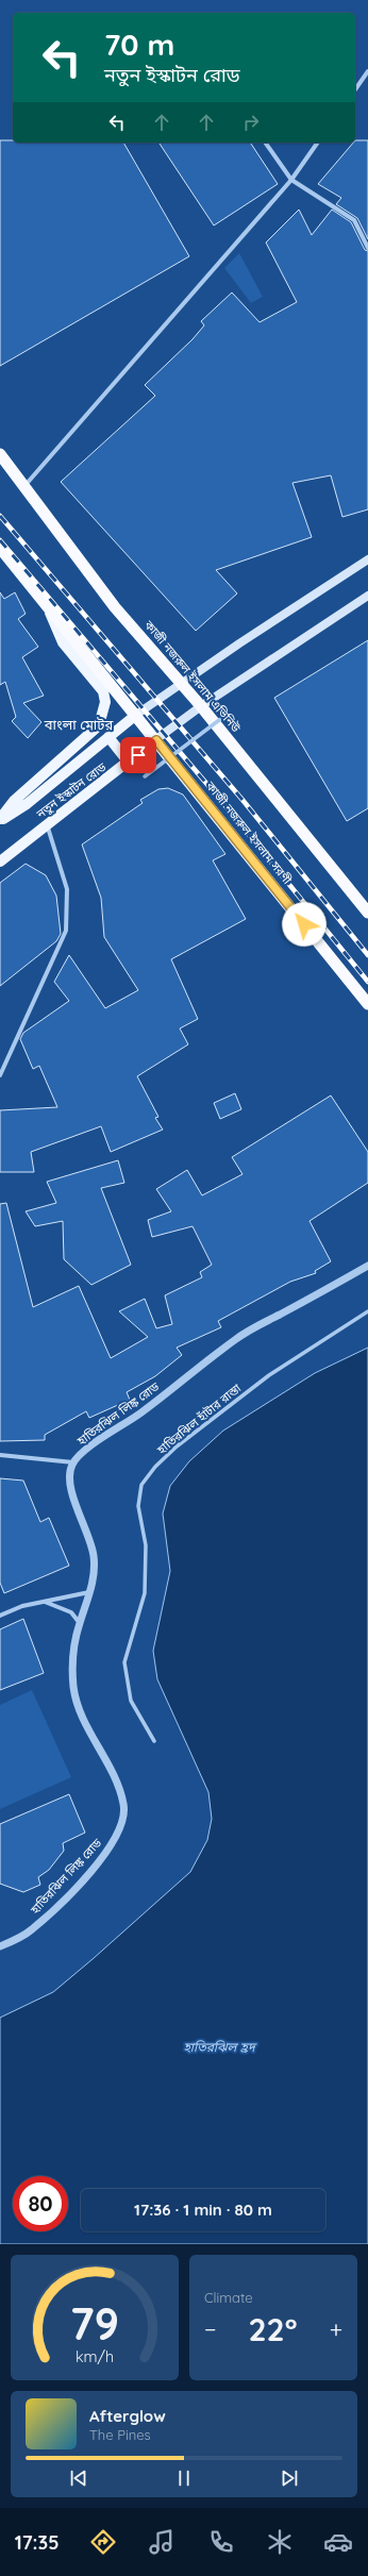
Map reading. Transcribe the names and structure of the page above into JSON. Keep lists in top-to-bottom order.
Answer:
{
  "streets": {
    "highway": ["কাজী নজরুল ইসলাম এভিনিউ", "কাজী নজরুল ইসলাম সরণী"],
    "main road": ["নতুন ইস্কাটন রোড"],
    "street": ["হাতিরঝিল লিঙ্ক রোড", "হাতিরঝিল হাঁটার রাস্তা"]
  },
  "crossings": [
    ["নতুন ইস্কাটন রোড", "কাজী নজরুল ইসলাম সরণী"]
  ],
  "districts": ["বাংলা মোটর"],
  "water": ["হাতিরঝিল হ্রদ"],
  "page": {
    "turn": ["70 m", "নতুন ইস্কাটন রোড"],
    "limit": "80",
    "trip": "17:36 · 1 min · 80 m",
    "tile": "Climate",
    "heat": ["−", "22°", "+"],
    "song": ["Afterglow", "The Pines"],
    "tabs": "17:35",
    "gauge": ["79", "km/h"]
  }
}
